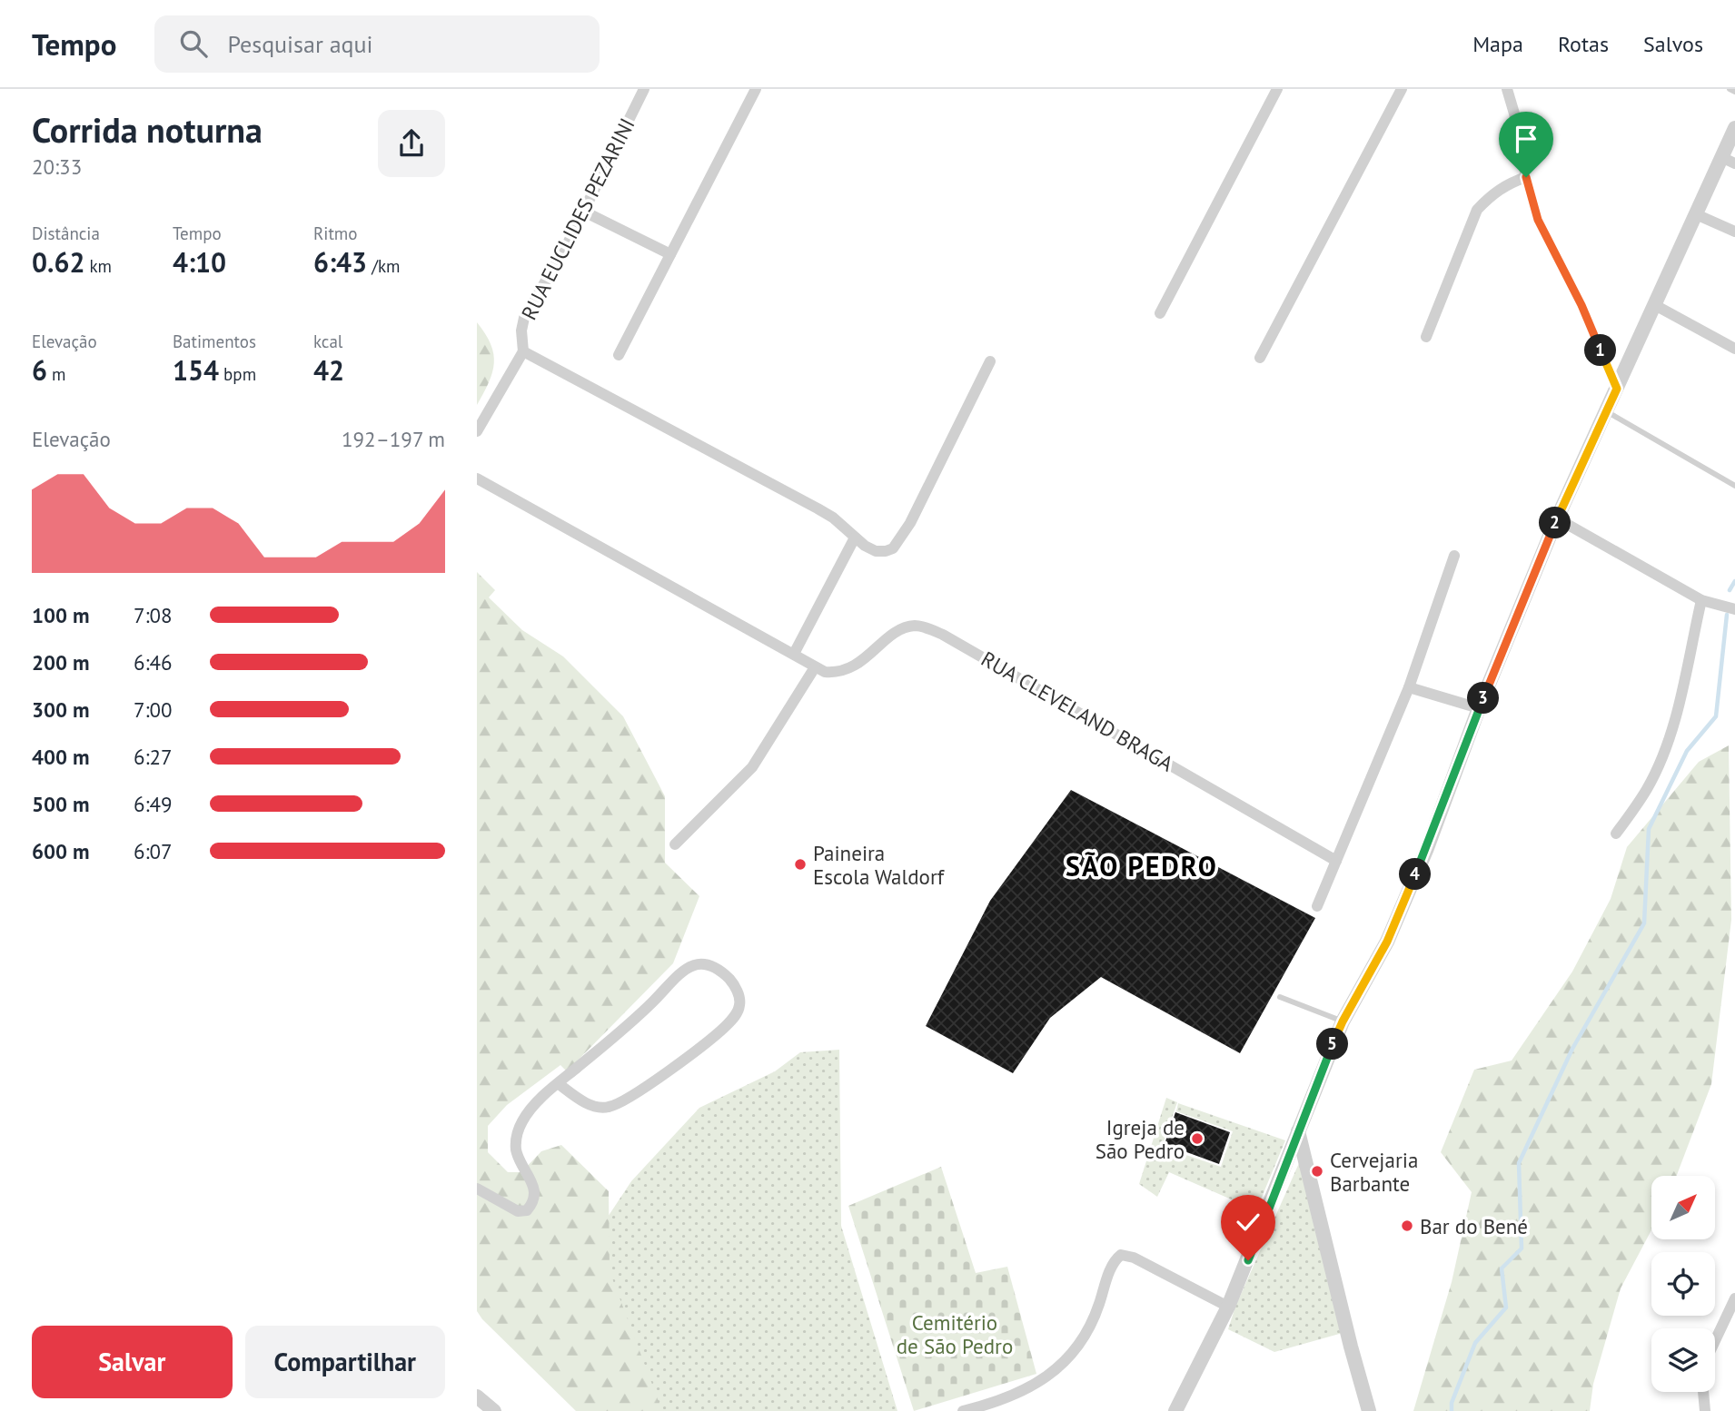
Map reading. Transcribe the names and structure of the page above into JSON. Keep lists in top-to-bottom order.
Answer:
{
  "streets": {
    "street": ["RUA EUCLIDES PEZARINI", "RUA CLEVELAND BRAGA"]
  },
  "districts": ["SÃO PEDRO"],
  "parks": ["Cemitério de São Pedro"],
  "places": [
    "Paineira Escola Waldorf",
    "Igreja de São Pedro",
    "Cervejaria Barbante",
    "Bar do Bené"
  ],
  "north": "top right",
  "page": {
    "header": "Tempo",
    "search": "Pesquisar aqui",
    "nav": ["Mapa", "Rotas", "Salvos"],
    "heading": ["Corrida noturna", "20:33"],
    "stats": [
      ["Distância", "0.62 km"],
      ["Tempo", "4:10"],
      ["Ritmo", "6:43 /km"],
      ["Elevação", "6 m"],
      ["Batimentos", "154 bpm"],
      ["kcal", "42"]
    ],
    "pins": [
      "1",
      "2",
      "3",
      "4",
      "5"
    ],
    "chart": ["Elevação", "192–197 m"],
    "list": [
      {
        "name": "100 m",
        "note": "7:08"
      },
      {
        "name": "200 m",
        "note": "6:46"
      },
      {
        "name": "300 m",
        "note": "7:00"
      },
      {
        "name": "400 m",
        "note": "6:27"
      },
      {
        "name": "500 m",
        "note": "6:49"
      },
      {
        "name": "600 m",
        "note": "6:07"
      }
    ],
    "buttons": ["Salvar", "Compartilhar"]
  }
}
